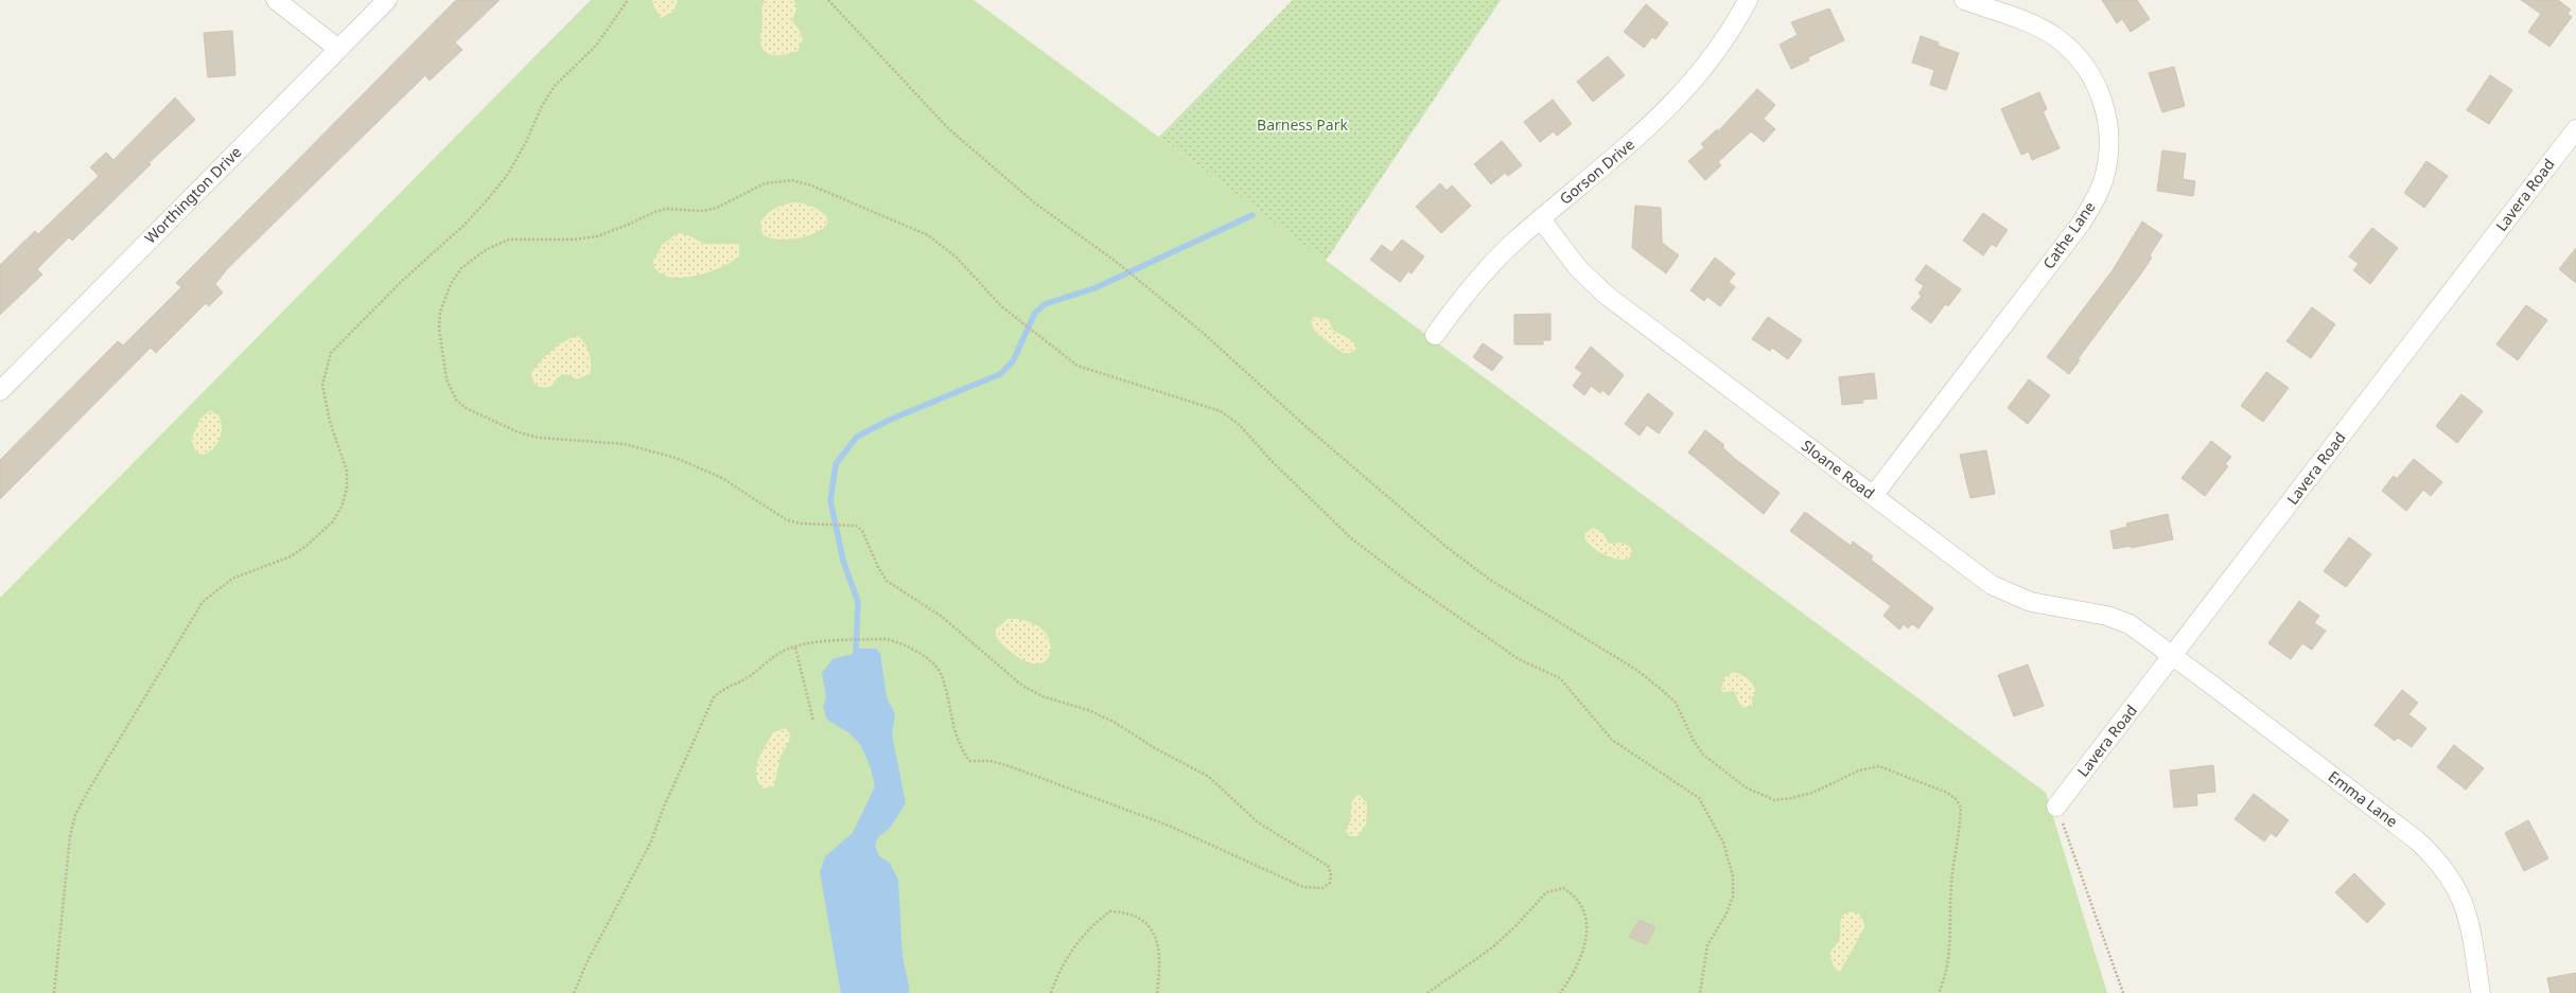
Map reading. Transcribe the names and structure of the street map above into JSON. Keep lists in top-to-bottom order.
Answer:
{
  "streets": {
    "street": [
      "Gorson Drive",
      "Worthington Drive",
      "Lavera Road",
      "Cathe Lane",
      "Sloane Road",
      "Emma Lane"
    ]
  },
  "crossings": [
    ["Gorson Drive", "Sloane Road"],
    ["Lavera Road", "Sloane Road"],
    ["Lavera Road", "Emma Lane"],
    ["Cathe Lane", "Sloane Road"],
    ["Sloane Road", "Emma Lane"]
  ],
  "parks": ["Barness Park"]
}
